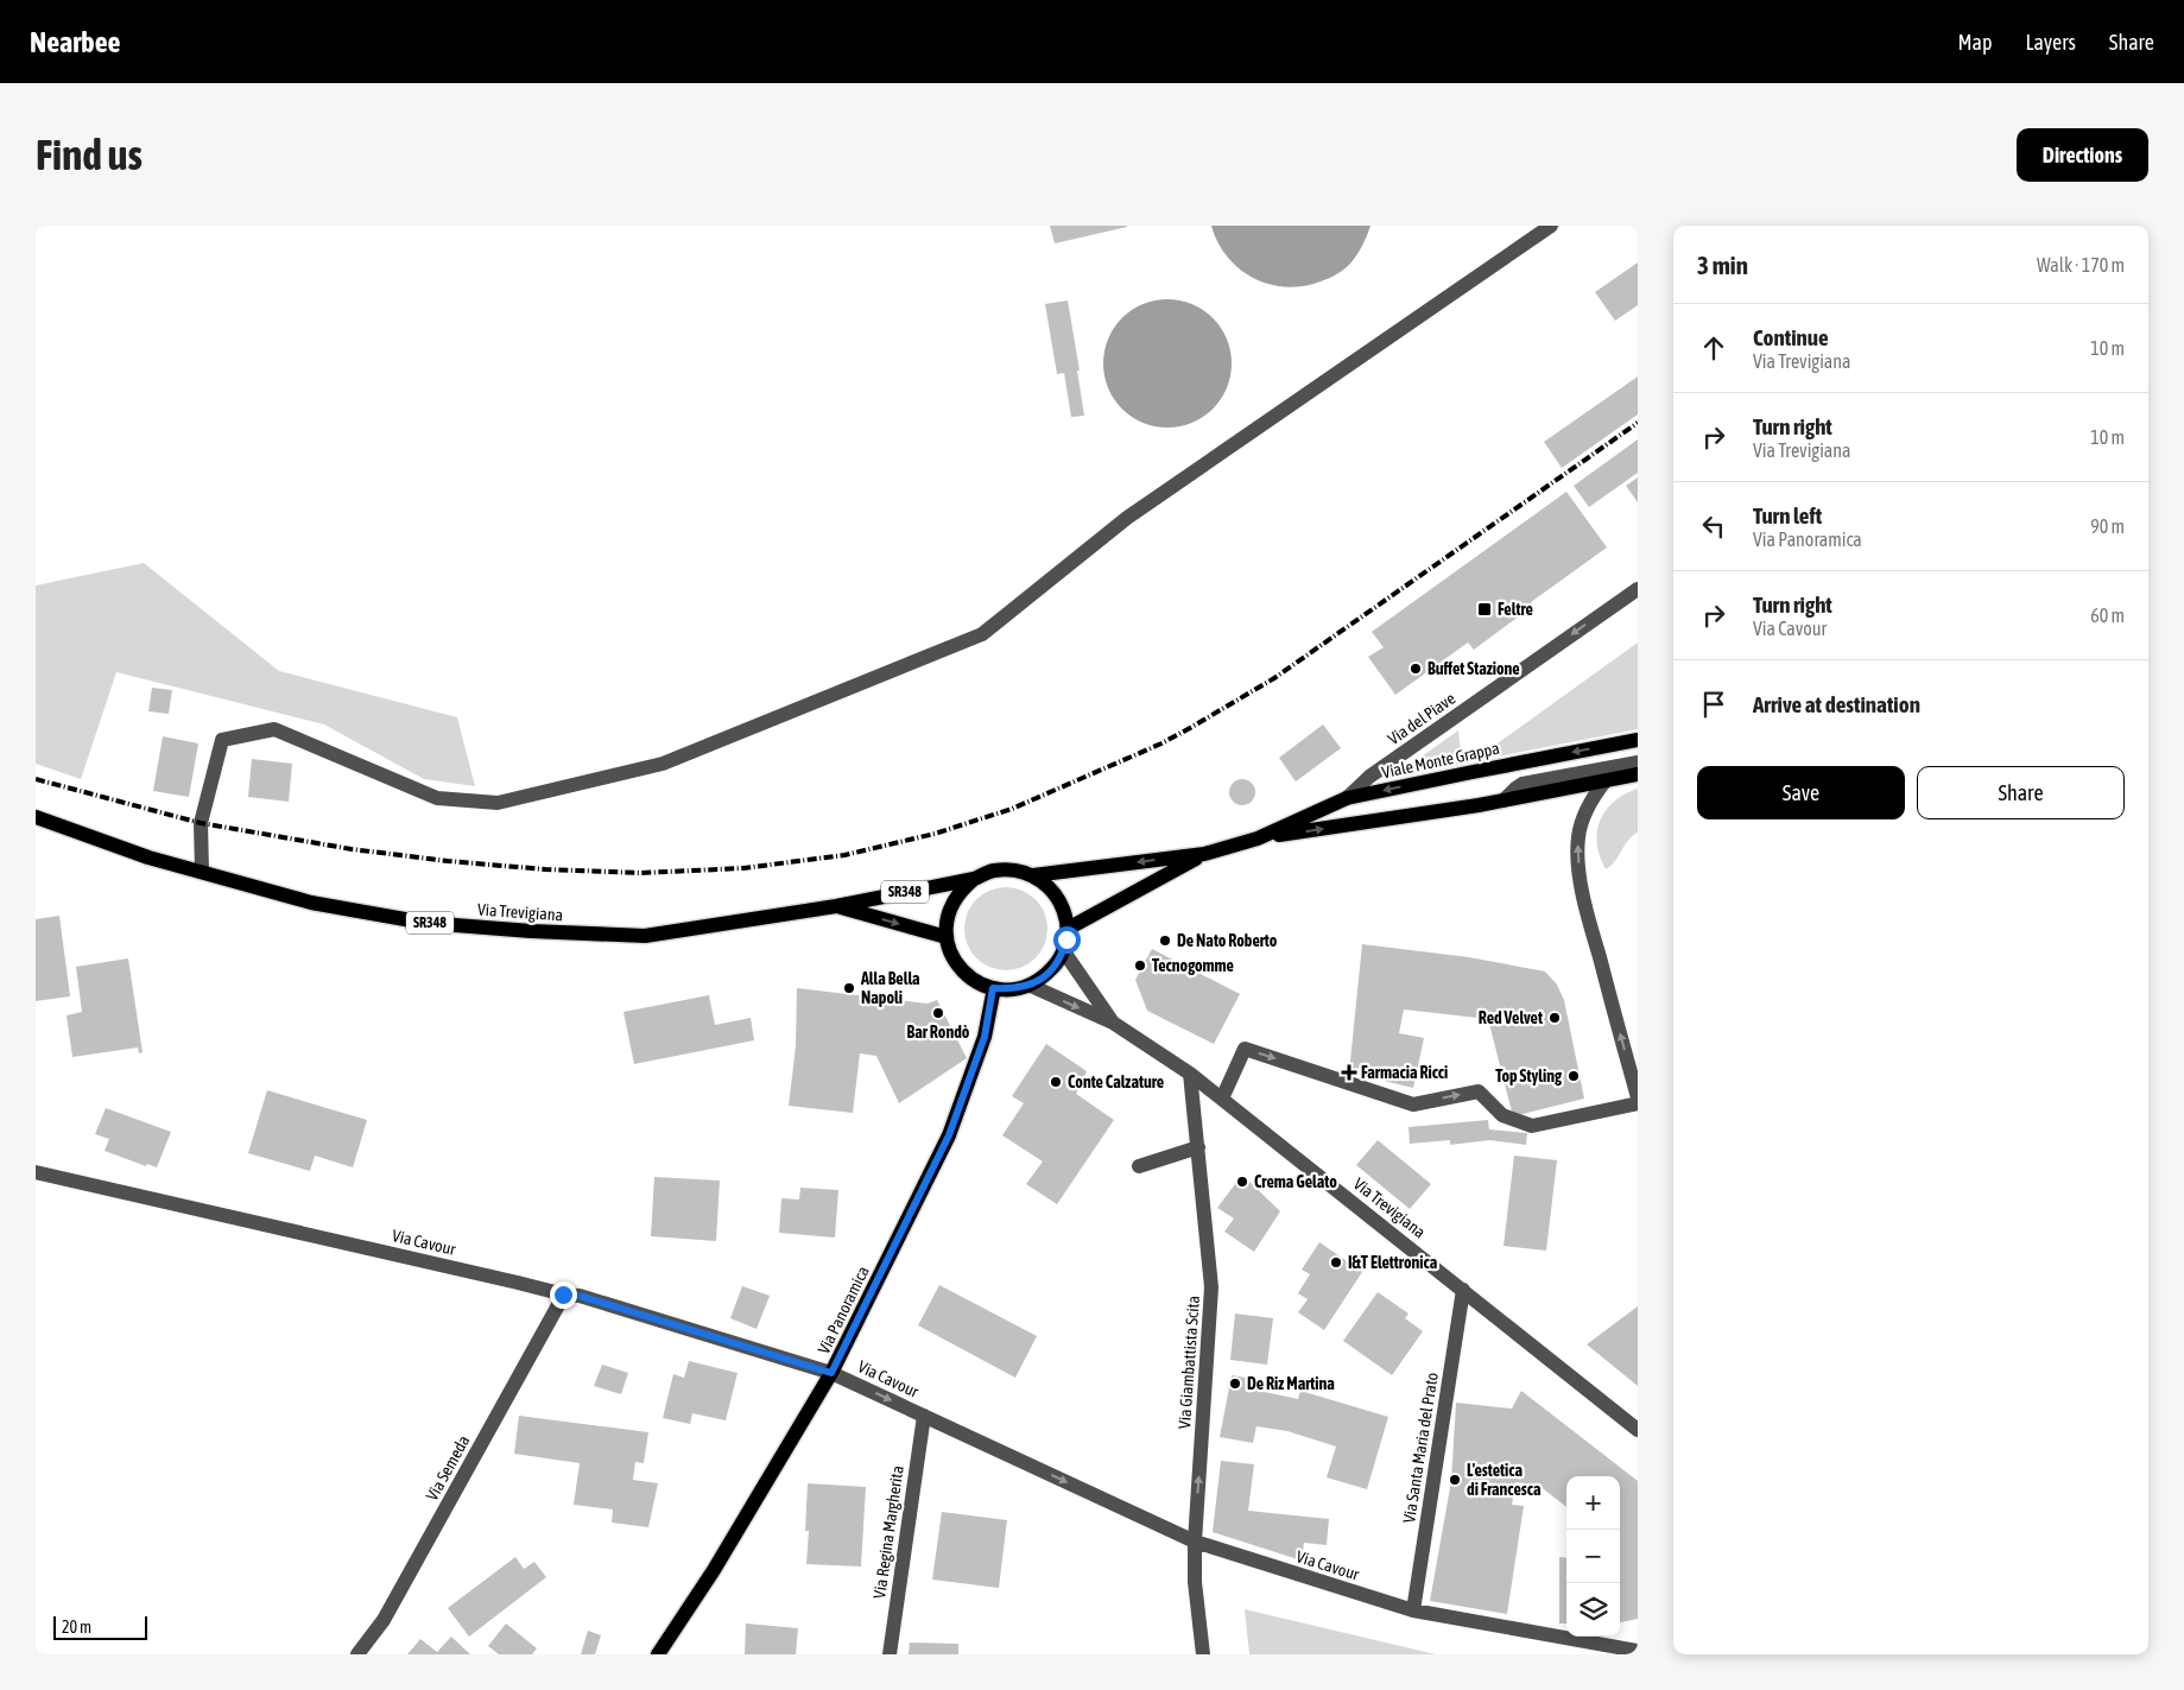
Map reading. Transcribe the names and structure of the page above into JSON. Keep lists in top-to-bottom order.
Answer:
{
  "streets": {
    "main road": [
      "Viale Monte Grappa",
      "SR348",
      "Via Trevigiana",
      "Via Panoramica"
    ],
    "street": [
      "Via del Piave",
      "Via Cavour",
      "Via Giambattista Scita",
      "Via Santa Maria del Prato",
      "Via Semeda",
      "Via Regina Margherita"
    ]
  },
  "crossings": [
    ["Via del Piave", "Viale Monte Grappa"],
    ["Viale Monte Grappa", "Via Trevigiana"],
    ["Viale Monte Grappa", "Via Panoramica"],
    ["Via Trevigiana", "Via Panoramica"],
    ["Via Trevigiana", "Via Giambattista Scita"],
    ["Via Trevigiana", "Via Santa Maria del Prato"],
    ["Via Cavour", "Via Panoramica"],
    ["Via Cavour", "Via Giambattista Scita"],
    ["Via Cavour", "Via Santa Maria del Prato"],
    ["Via Cavour", "Via Semeda"],
    ["Via Cavour", "Via Regina Margherita"]
  ],
  "one_way": ["Via Giambattista Scita"],
  "places": {
    "transit": ["Feltre"],
    "other": [
      "Buffet Stazione",
      "De Nato Roberto",
      "Tecnogomme",
      "Alla Bella Napoli",
      "Bar Rondò",
      "Red Velvet",
      "Top Styling",
      "Conte Calzature",
      "Crema Gelato",
      "I&T Elettronica",
      "De Riz Martina",
      "L'estetica di Francesca"
    ],
    "health": ["Farmacia Ricci"]
  },
  "scale_bar": "20 m",
  "page": {
    "header": "Nearbee",
    "nav": ["Map", "Layers", "Share"],
    "buttons": [
      "Directions",
      ["Save", "Share"]
    ],
    "title": "Find us",
    "heading": ["3 min", "Walk · 170 m"],
    "list": [
      ["Continue", "Via Trevigiana", "10 m"],
      ["Turn right", "Via Trevigiana", "10 m"],
      ["Turn left", "Via Panoramica", "90 m"],
      ["Turn right", "Via Cavour", "60 m"],
      "Arrive at destination"
    ],
    "map_buttons": ["+", "−"],
    "scale": "20 m"
  }
}
